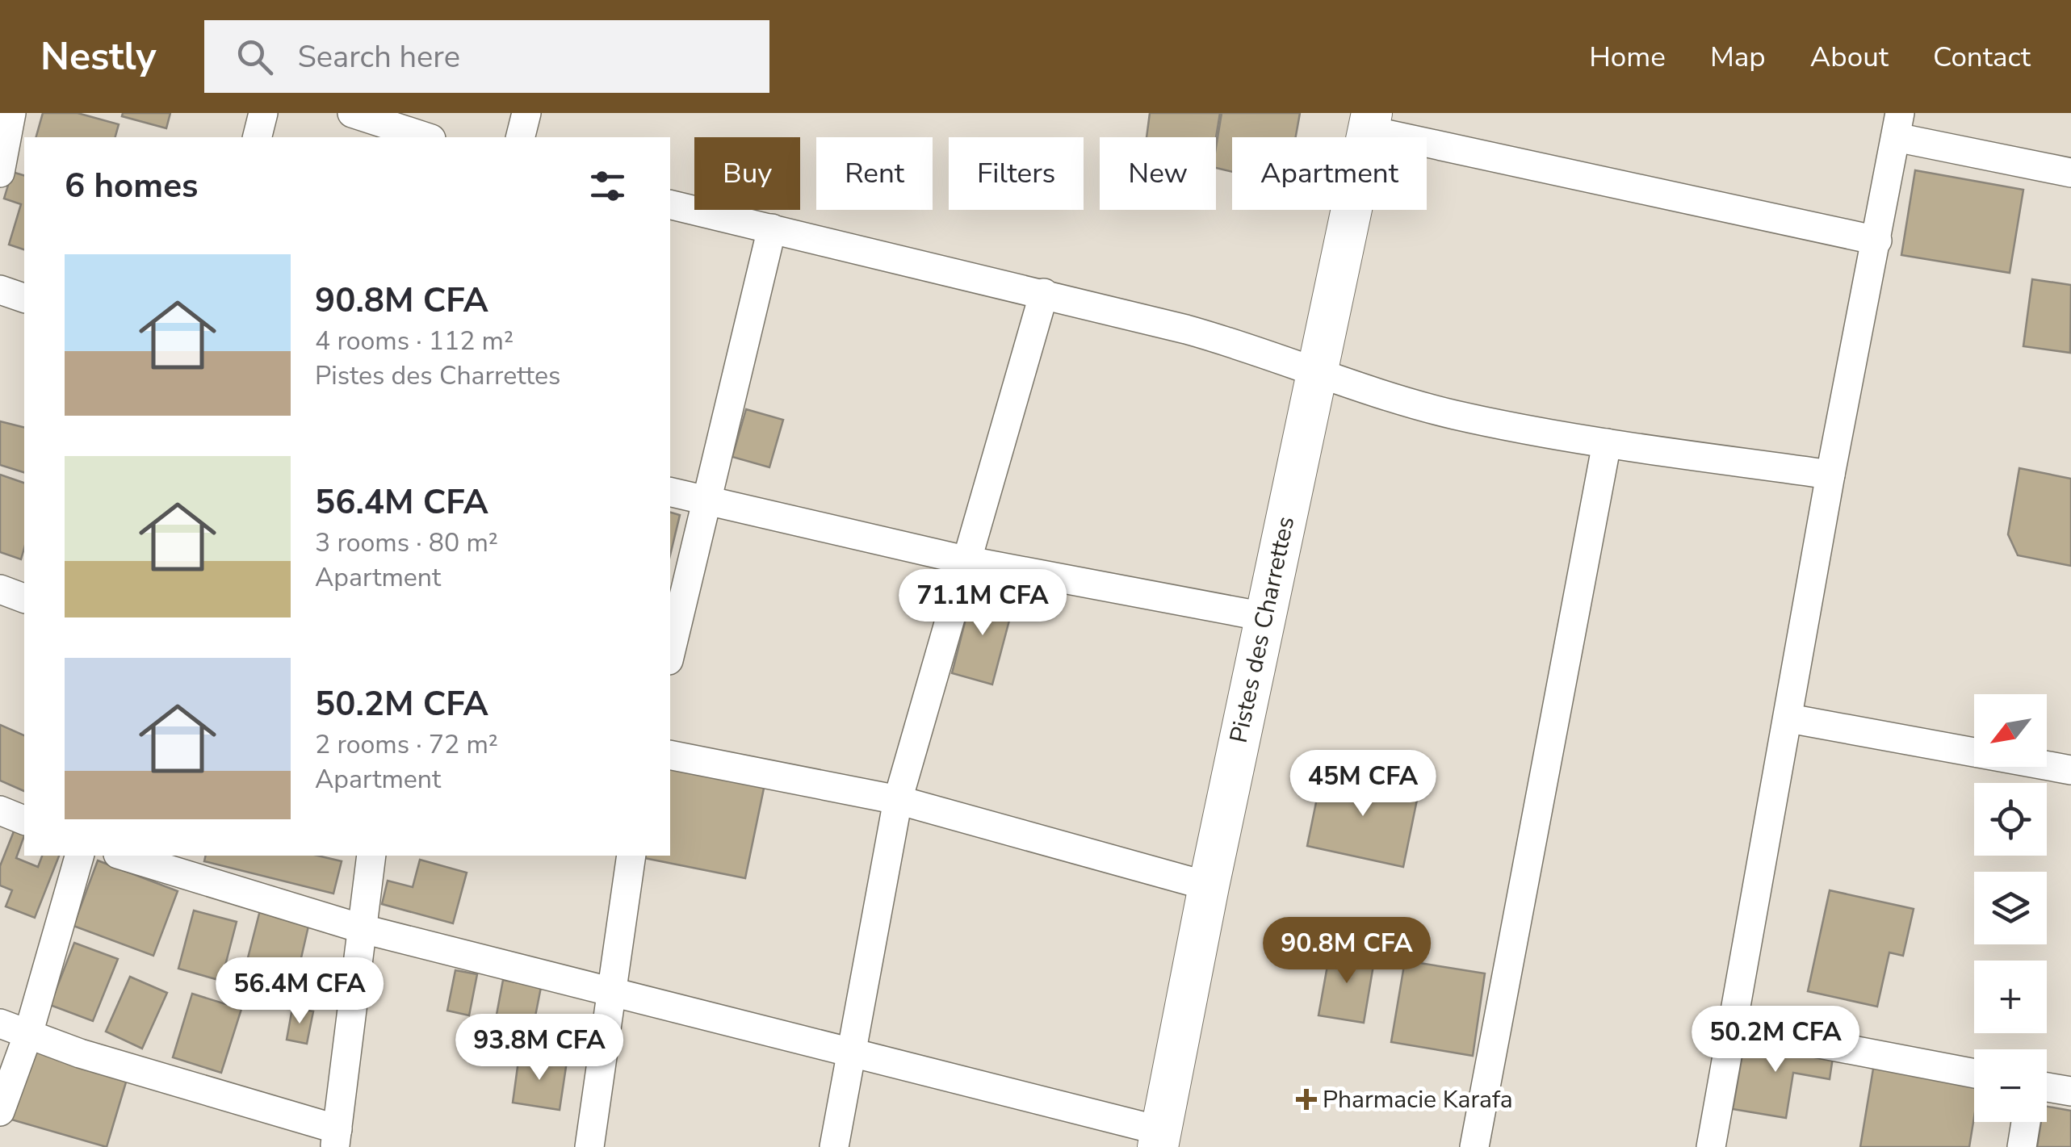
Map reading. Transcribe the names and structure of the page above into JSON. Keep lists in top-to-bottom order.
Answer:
{
  "streets": {
    "main road": ["Pistes des Charrettes"]
  },
  "places": {
    "health": ["Pharmacie Karafa"]
  },
  "north": "bottom left",
  "page": {
    "header": "Nestly",
    "search": "Search here",
    "nav": [
      "Home",
      "Map",
      "About",
      "Contact"
    ],
    "chip": [
      "Buy",
      "Rent",
      "Filters",
      "New",
      "Apartment"
    ],
    "heading": "6 homes",
    "list": [
      {
        "name": "90.8M CFA",
        "note": "4 rooms · 112 m² · Pistes des Charrettes"
      },
      {
        "name": "56.4M CFA",
        "note": "3 rooms · 80 m² · Apartment"
      },
      {
        "name": "50.2M CFA",
        "note": "2 rooms · 72 m² · Apartment"
      }
    ],
    "price": [
      "71.1M CFA",
      "45M CFA",
      "90.8M CFA",
      "56.4M CFA",
      "50.2M CFA",
      "93.8M CFA"
    ],
    "map_buttons": ["+", "−"]
  }
}
